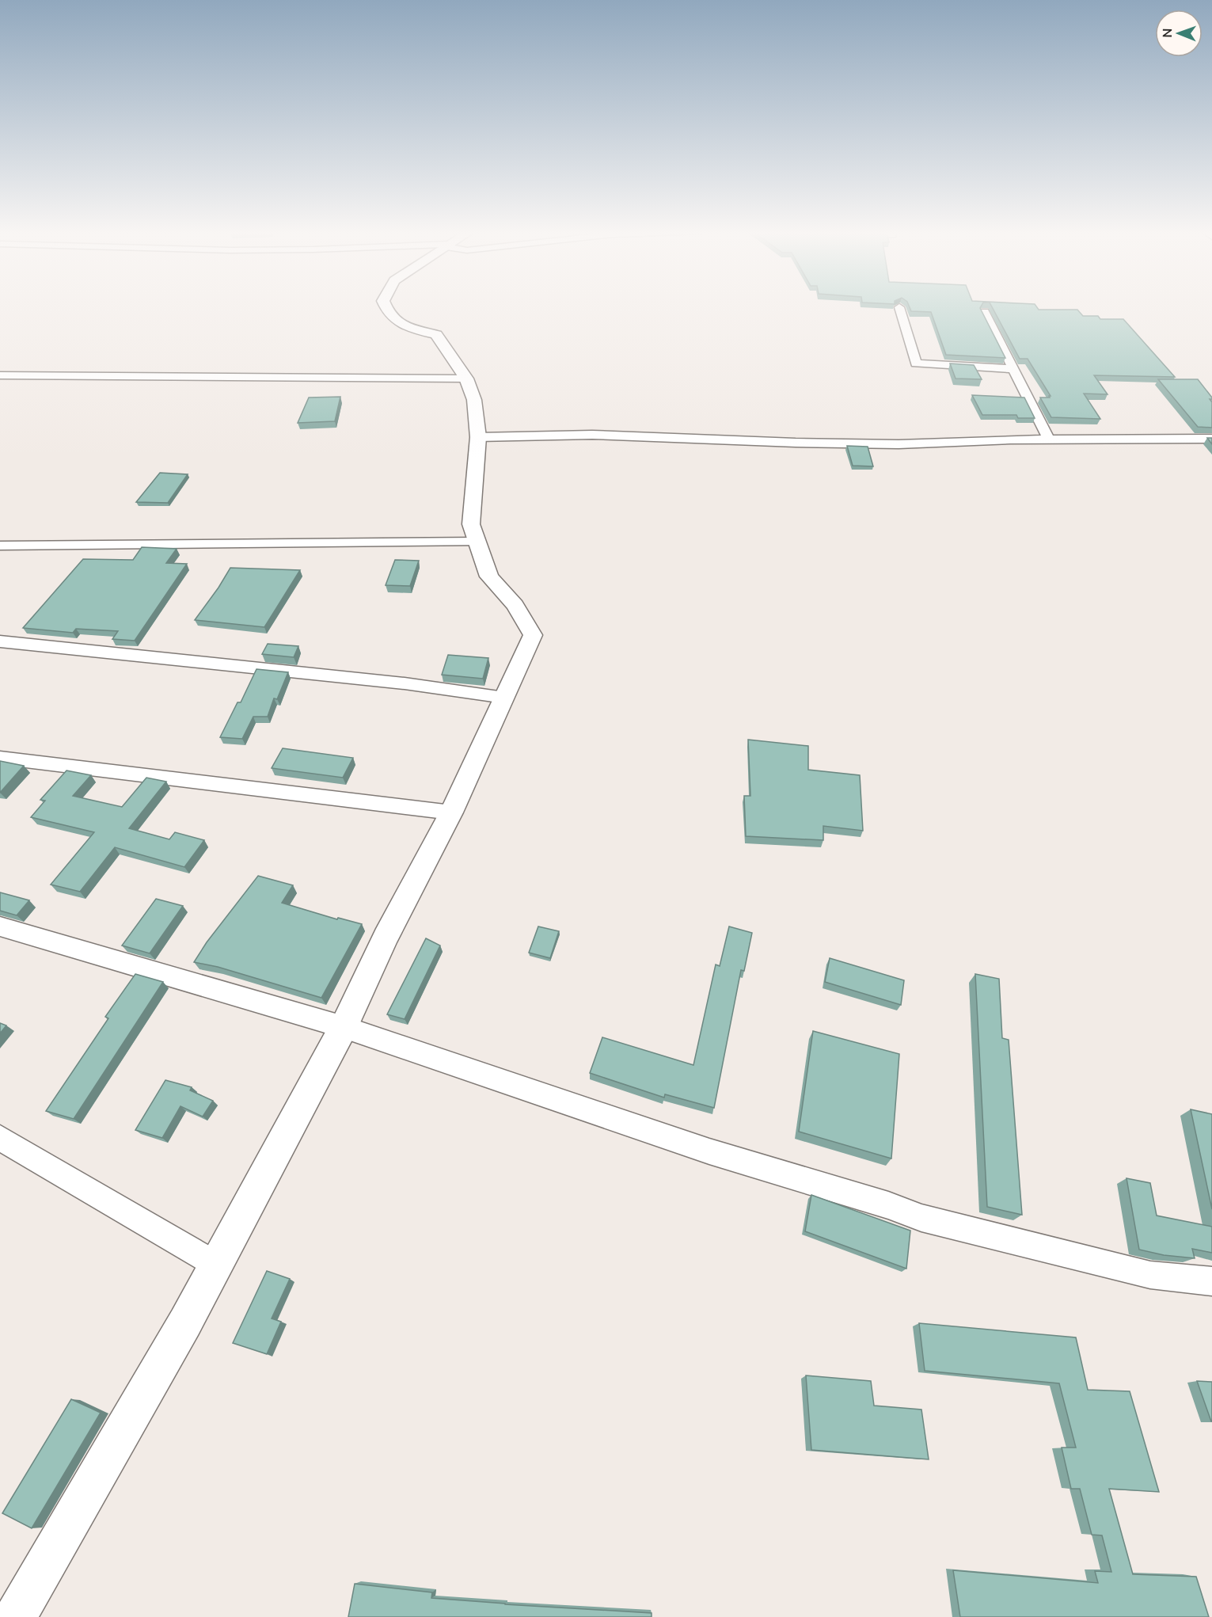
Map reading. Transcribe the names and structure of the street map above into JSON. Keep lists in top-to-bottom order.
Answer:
{
  "north": "left"
}
